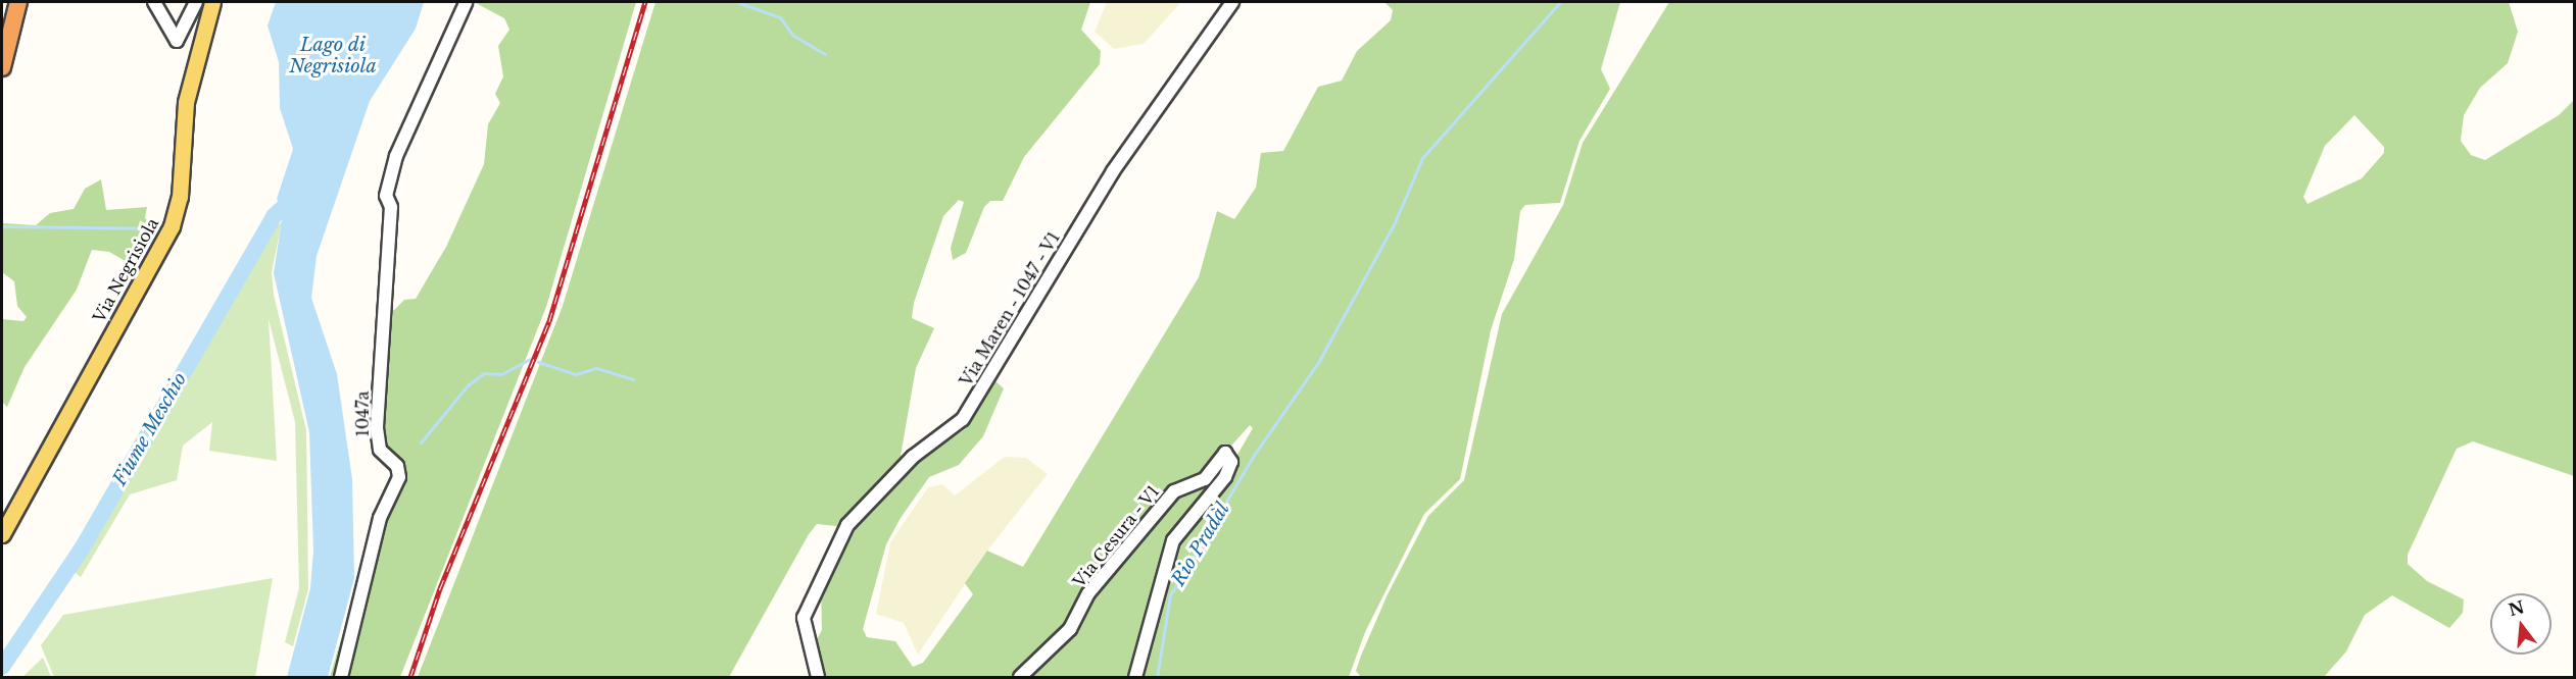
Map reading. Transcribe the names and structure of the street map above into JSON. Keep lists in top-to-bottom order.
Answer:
{
  "streets": {
    "main road": ["Via Negrisiola"],
    "street": ["Via Maren - 1047 - V1", "1047a", "Via Cesura - V1"]
  },
  "water": ["Lago di Negrisiola", "Fiume Meschio", "Rio Pradàl"],
  "north": "top"
}
